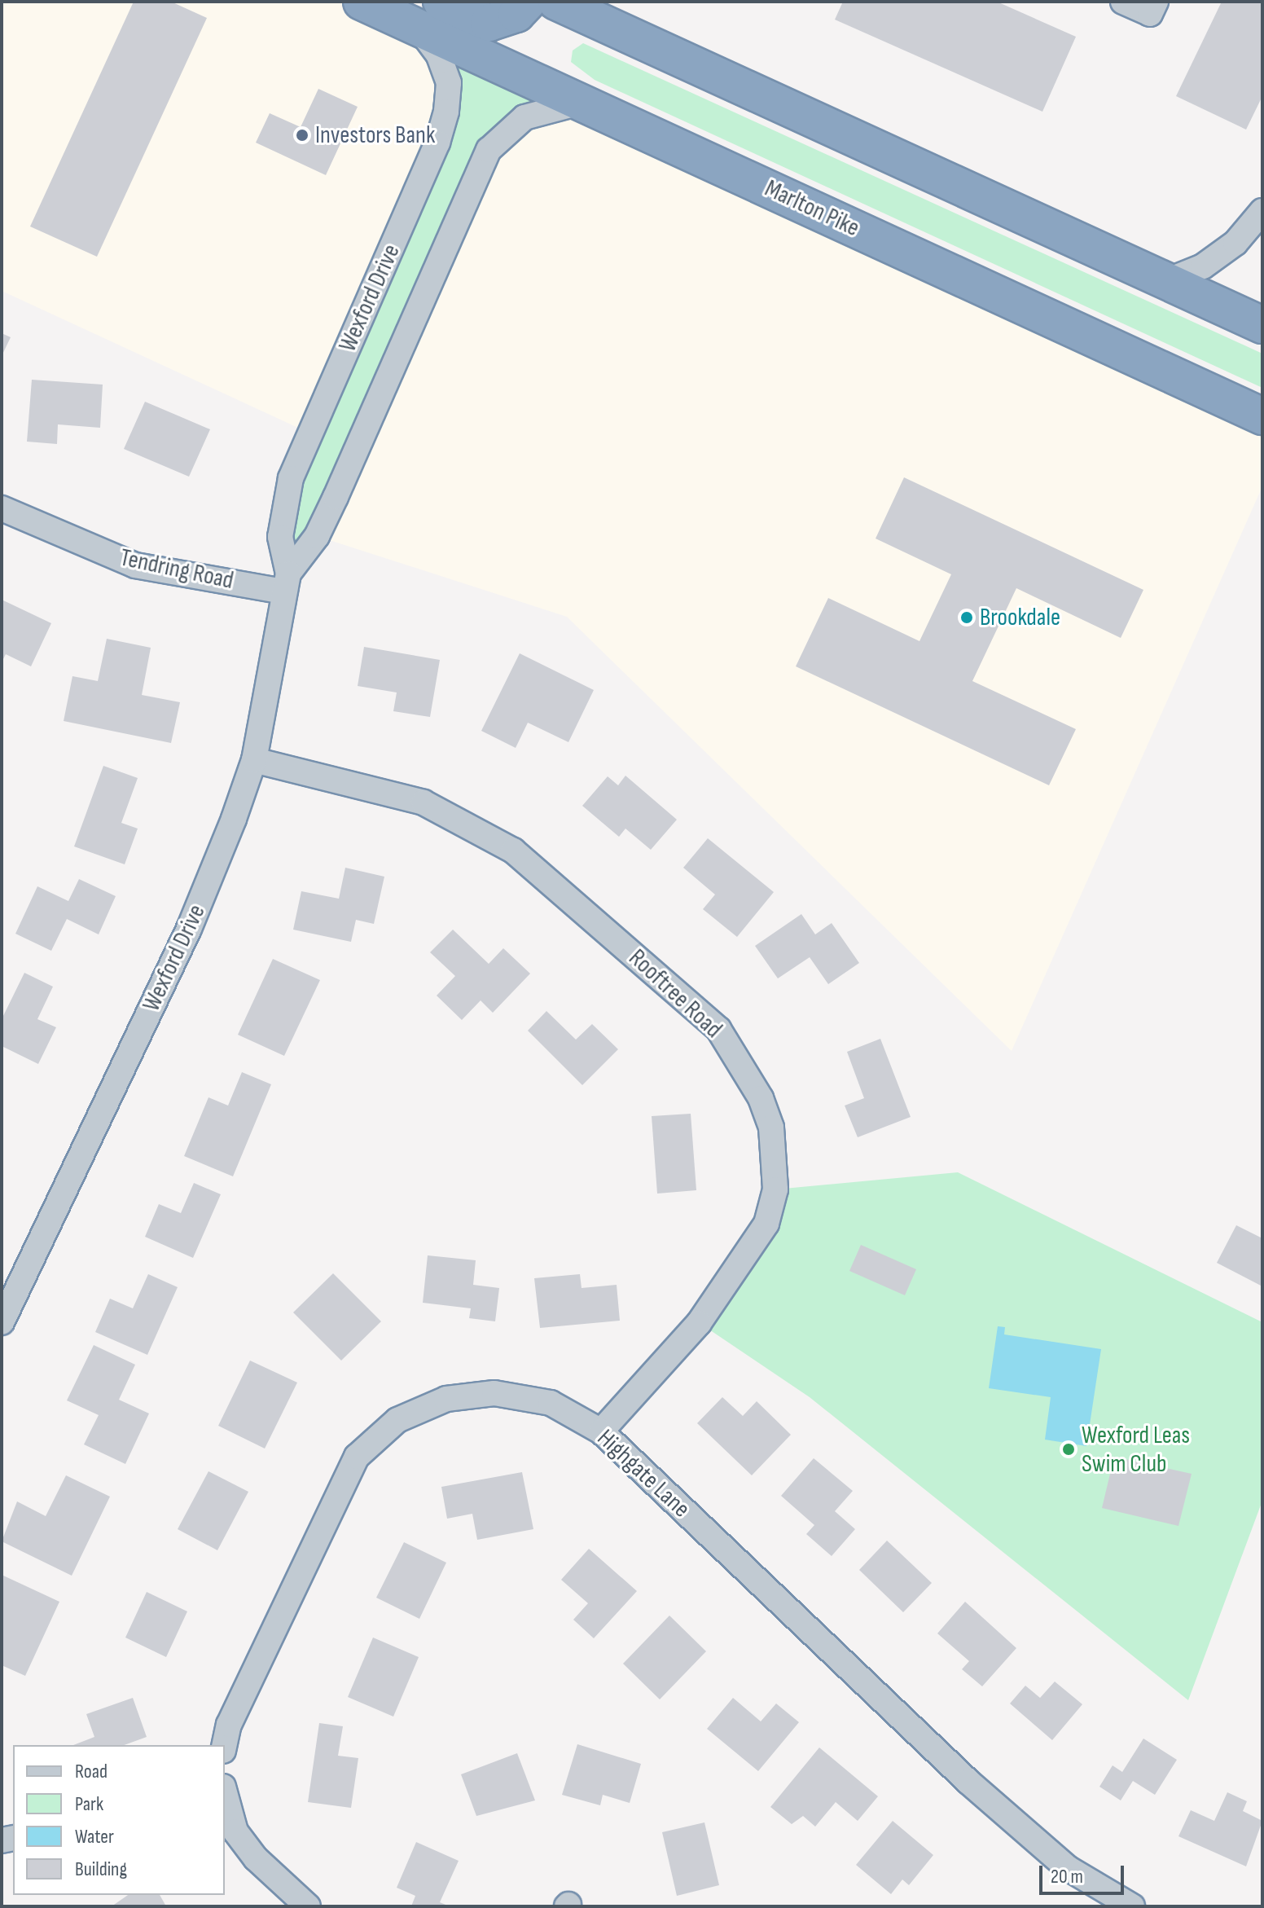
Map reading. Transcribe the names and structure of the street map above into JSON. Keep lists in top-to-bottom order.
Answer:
{
  "streets": {
    "highway": ["Marlton Pike"],
    "street": [
      "Wexford Drive",
      "Tendring Road",
      "Rooftree Road",
      "Highgate Lane"
    ]
  },
  "crossings": [
    ["Marlton Pike", "Wexford Drive"],
    ["Wexford Drive", "Tendring Road"],
    ["Wexford Drive", "Rooftree Road"],
    ["Rooftree Road", "Highgate Lane"]
  ],
  "places": ["Investors Bank", "Brookdale", "Wexford Leas Swim Club"],
  "legend": [
    "Road",
    "Park",
    "Water",
    "Building"
  ],
  "scale_bar": "20 m"
}
